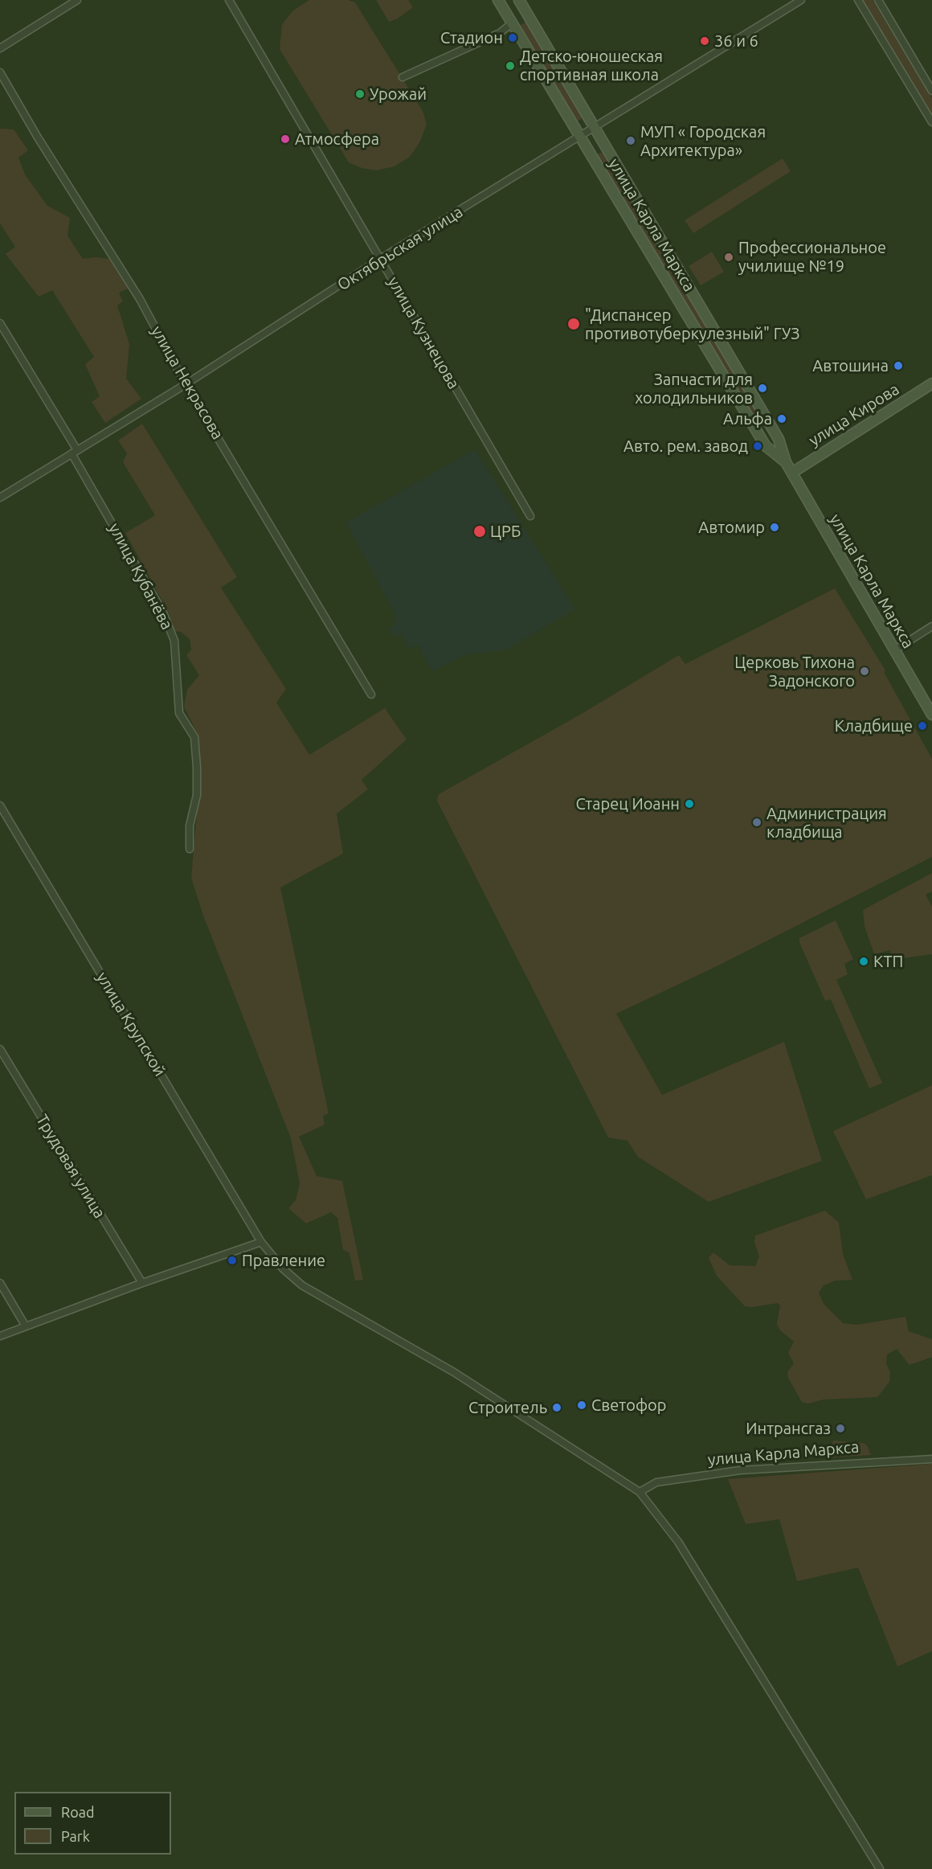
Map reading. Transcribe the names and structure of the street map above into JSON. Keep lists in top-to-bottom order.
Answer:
{
  "streets": {
    "main road": ["улица Карла Маркса", "улица Кирова"],
    "street": [
      "Октябрьская улица",
      "улица Кузнецова",
      "улица Некрасова",
      "улица Кубанёва",
      "улица Крупской",
      "Трудовая улица"
    ]
  },
  "crossings": [
    ["улица Карла Маркса", "Октябрьская улица"],
    ["улица Карла Маркса", "улица Кирова"],
    ["улица Карла Маркса", "улица Крупской"],
    ["Октябрьская улица", "улица Кузнецова"],
    ["Октябрьская улица", "улица Некрасова"],
    ["Октябрьская улица", "улица Кубанёва"]
  ],
  "places": [
    "Стадион",
    "36 и 6",
    "Детско-юношеская спортивная школа",
    "Урожай",
    "Атмосфера",
    "МУП « Городская Архитектура»",
    "Профессиональное училище №19",
    "\"Диспансер противотуберкулезный\" ГУЗ",
    "Автошина",
    "Запчасти для холодильников",
    "Альфа",
    "Авто. рем. завод",
    "Автомир",
    "ЦРБ",
    "Церковь Тихона Задонского",
    "Кладбище",
    "Старец Иоанн",
    "Администрация кладбища",
    "КТП",
    "Правление",
    "Светофор",
    "Строитель",
    "Интрансгаз"
  ],
  "legend": ["Road", "Park"]
}
